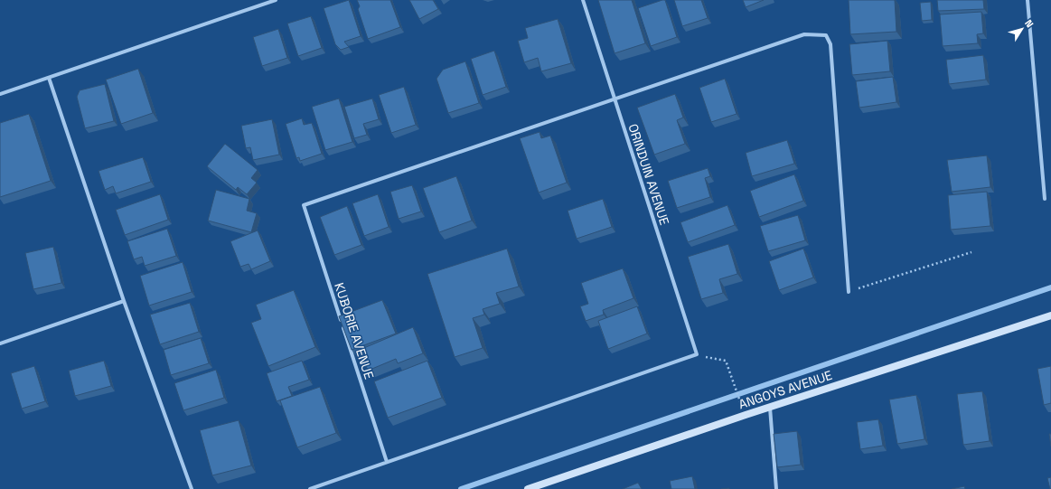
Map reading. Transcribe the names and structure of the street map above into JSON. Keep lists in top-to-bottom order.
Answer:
{
  "streets": {
    "street": ["ORINDUIN AVENUE", "KUBORIE AVENUE", "ANGOYS AVENUE"]
  },
  "crossings": [
    ["ORINDUIN AVENUE", "KUBORIE AVENUE"]
  ],
  "north": "top right"
}
